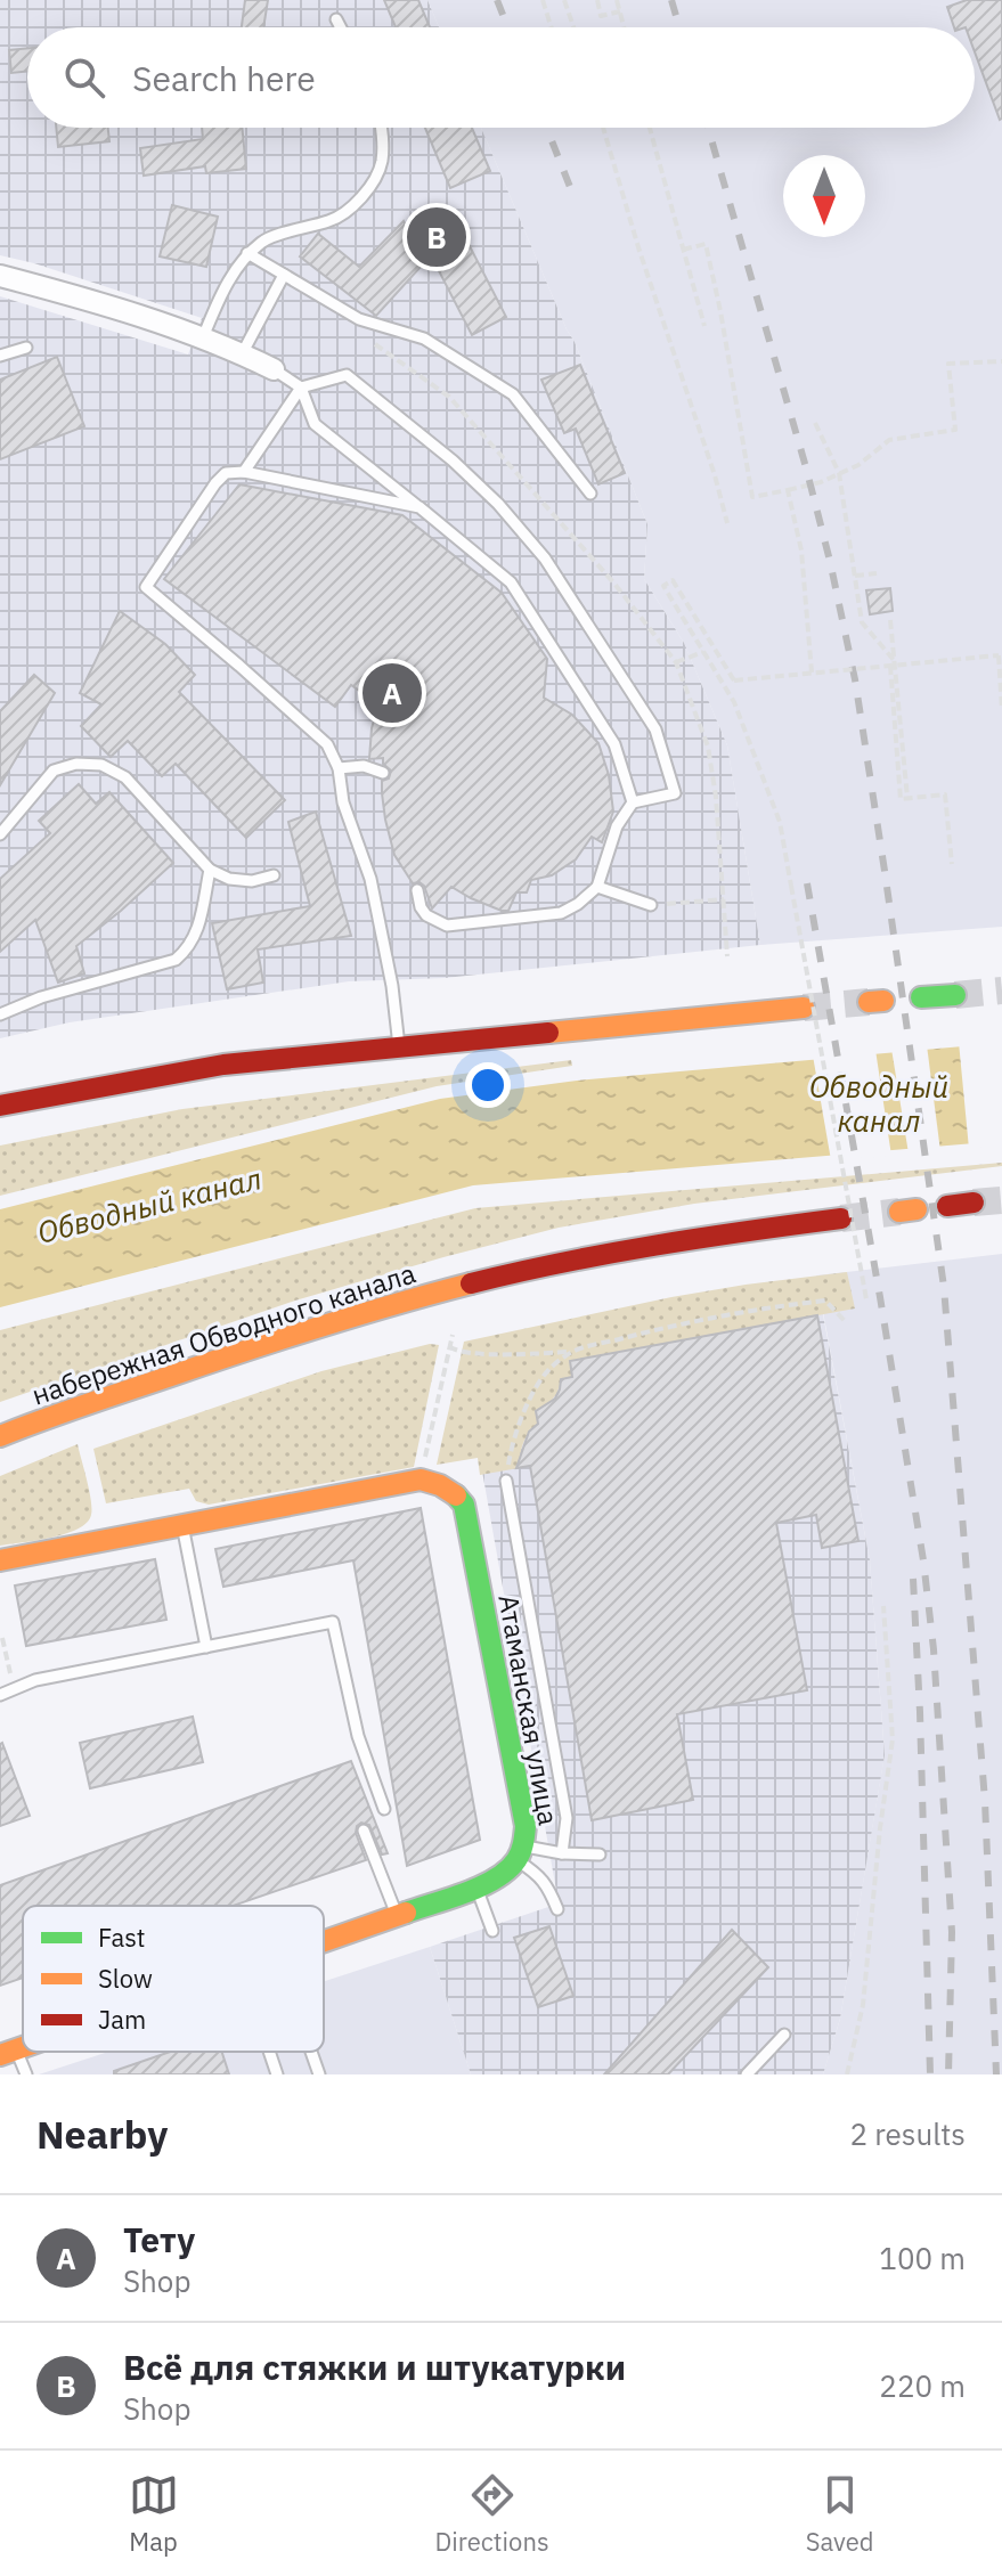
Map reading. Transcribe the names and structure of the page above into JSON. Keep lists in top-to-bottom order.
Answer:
{
  "streets": {
    "main road": ["набережная Обводного канала", "Атаманская улица"]
  },
  "water": ["Обводный канал"],
  "legend": ["Fast", "Slow", "Jam"],
  "north": "bottom",
  "page": {
    "search": "Search here",
    "pins": ["B", "A"],
    "heading": ["Nearby", "2 results"],
    "list": [
      {
        "mark": "A",
        "name": "Тету",
        "note": "Shop",
        "value": "100 m"
      },
      {
        "mark": "B",
        "name": "Всё для стяжки и штукатурки",
        "note": "Shop",
        "value": "220 m"
      }
    ],
    "nav": ["Map", "Directions", "Saved"]
  }
}
